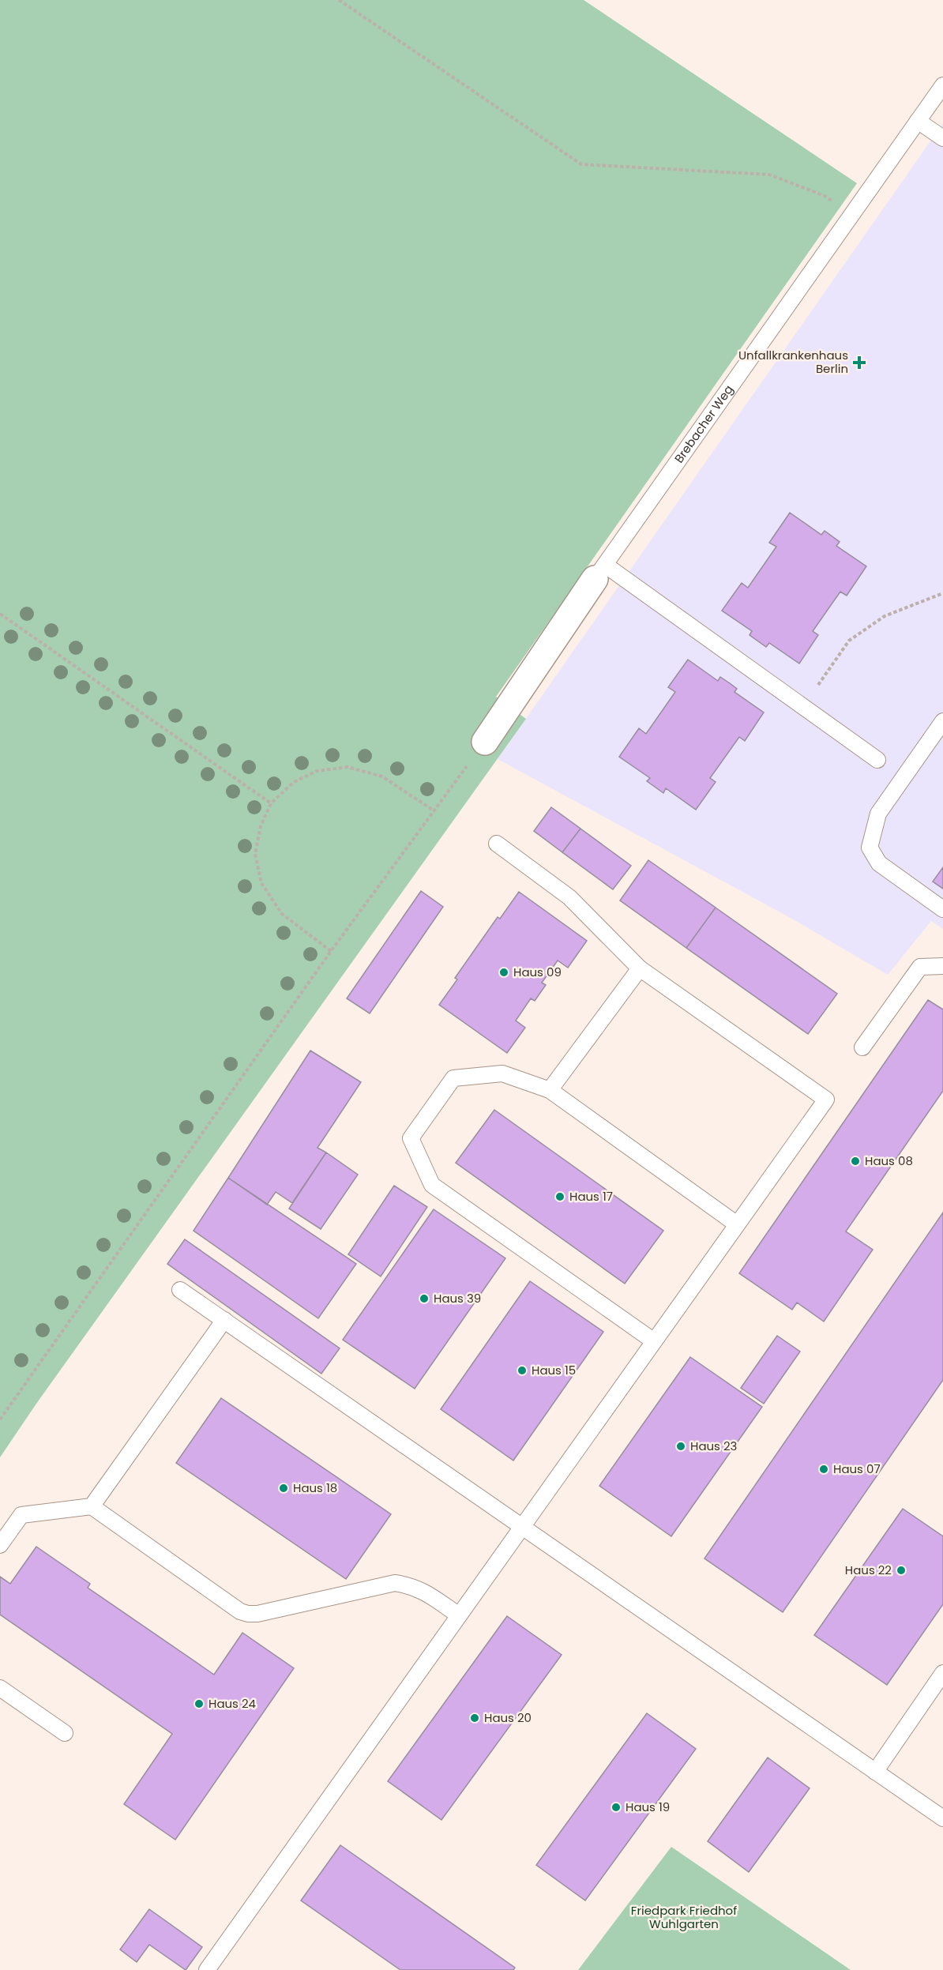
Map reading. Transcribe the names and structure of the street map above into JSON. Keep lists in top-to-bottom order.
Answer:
{
  "streets": {
    "street": ["Brebacher Weg"]
  },
  "parks": ["Friedpark Friedhof Wuhlgarten"],
  "places": {
    "health": ["Unfallkrankenhaus Berlin"],
    "other": [
      "Haus 09",
      "Haus 08",
      "Haus 17",
      "Haus 39",
      "Haus 15",
      "Haus 23",
      "Haus 07",
      "Haus 18",
      "Haus 22",
      "Haus 24",
      "Haus 20",
      "Haus 19"
    ]
  }
}
